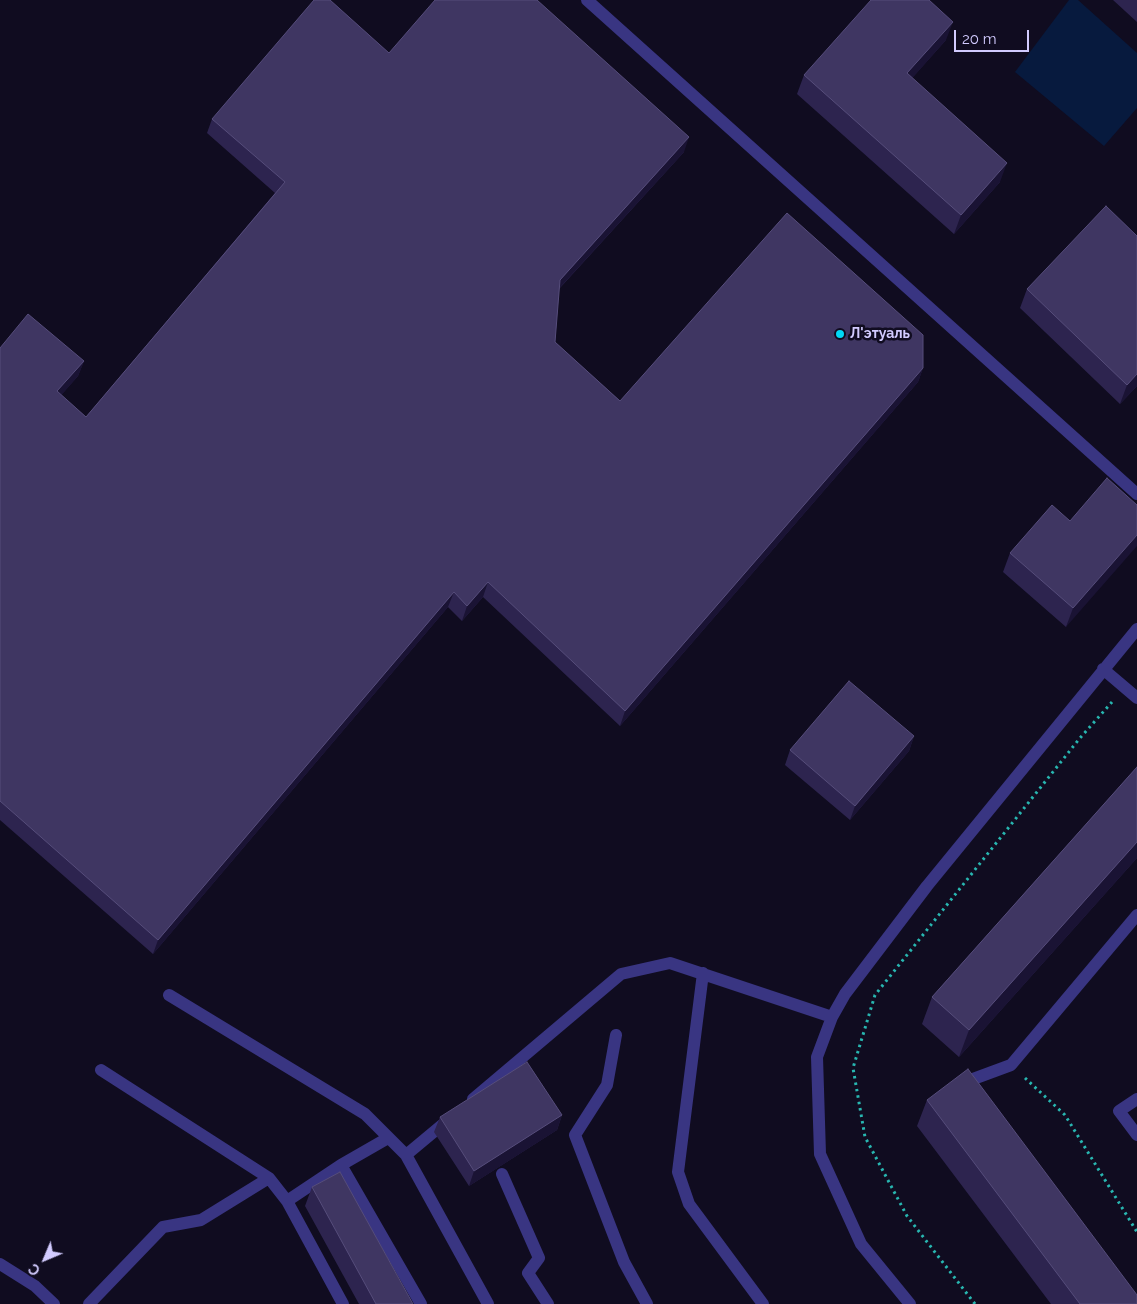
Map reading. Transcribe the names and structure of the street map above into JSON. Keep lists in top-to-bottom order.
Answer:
{
  "places": ["Л'этуаль"],
  "scale_bar": "20 m",
  "north": "bottom left"
}
